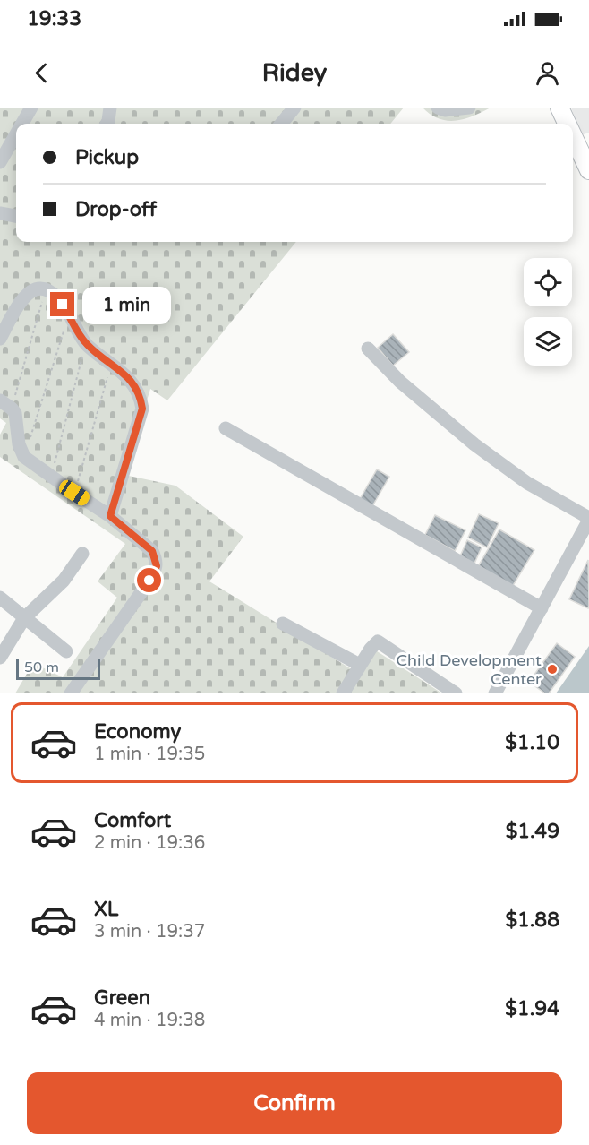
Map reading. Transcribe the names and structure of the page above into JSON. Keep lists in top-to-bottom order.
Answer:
{
  "places": ["Child Development Center"],
  "scale_bar": "50 m",
  "page": {
    "status": "19:33",
    "header": "Ridey",
    "banner": ["Pickup", "Drop-off"],
    "bubble": "1 min",
    "scale": "50 m",
    "list": [
      {
        "name": "Economy",
        "note": "1 min · 19:35",
        "value": "$1.10"
      },
      {
        "name": "Comfort",
        "note": "2 min · 19:36",
        "value": "$1.49"
      },
      {
        "name": "XL",
        "note": "3 min · 19:37",
        "value": "$1.88"
      },
      {
        "name": "Green",
        "note": "4 min · 19:38",
        "value": "$1.94"
      }
    ],
    "buttons": "Confirm"
  }
}
